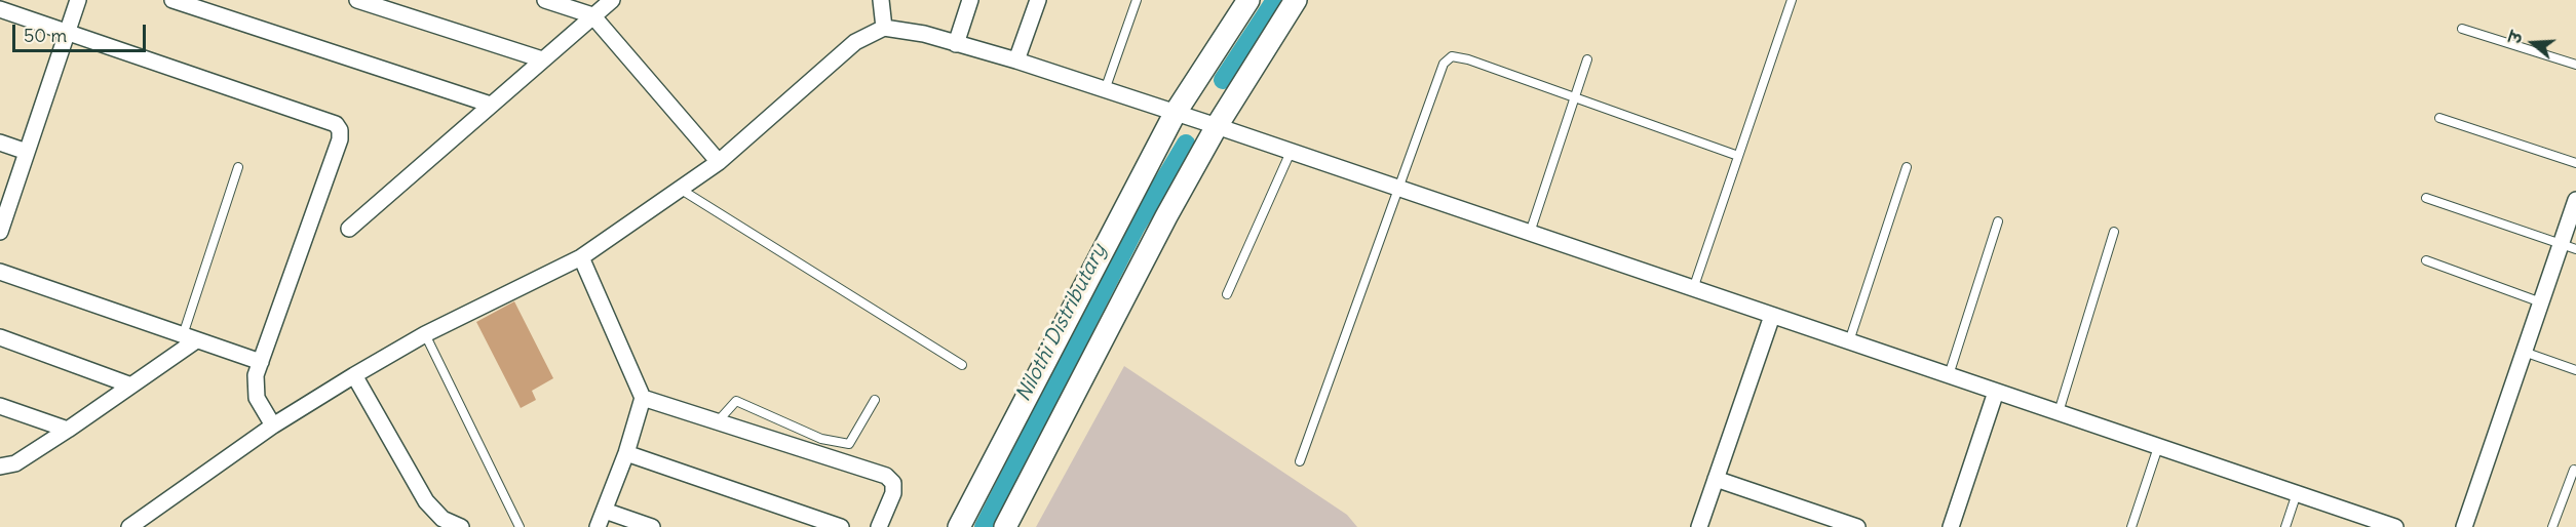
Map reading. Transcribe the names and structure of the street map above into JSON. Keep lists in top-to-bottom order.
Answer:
{
  "water": ["Nilothi Distributary"],
  "scale_bar": "50 m",
  "north": "left"
}
